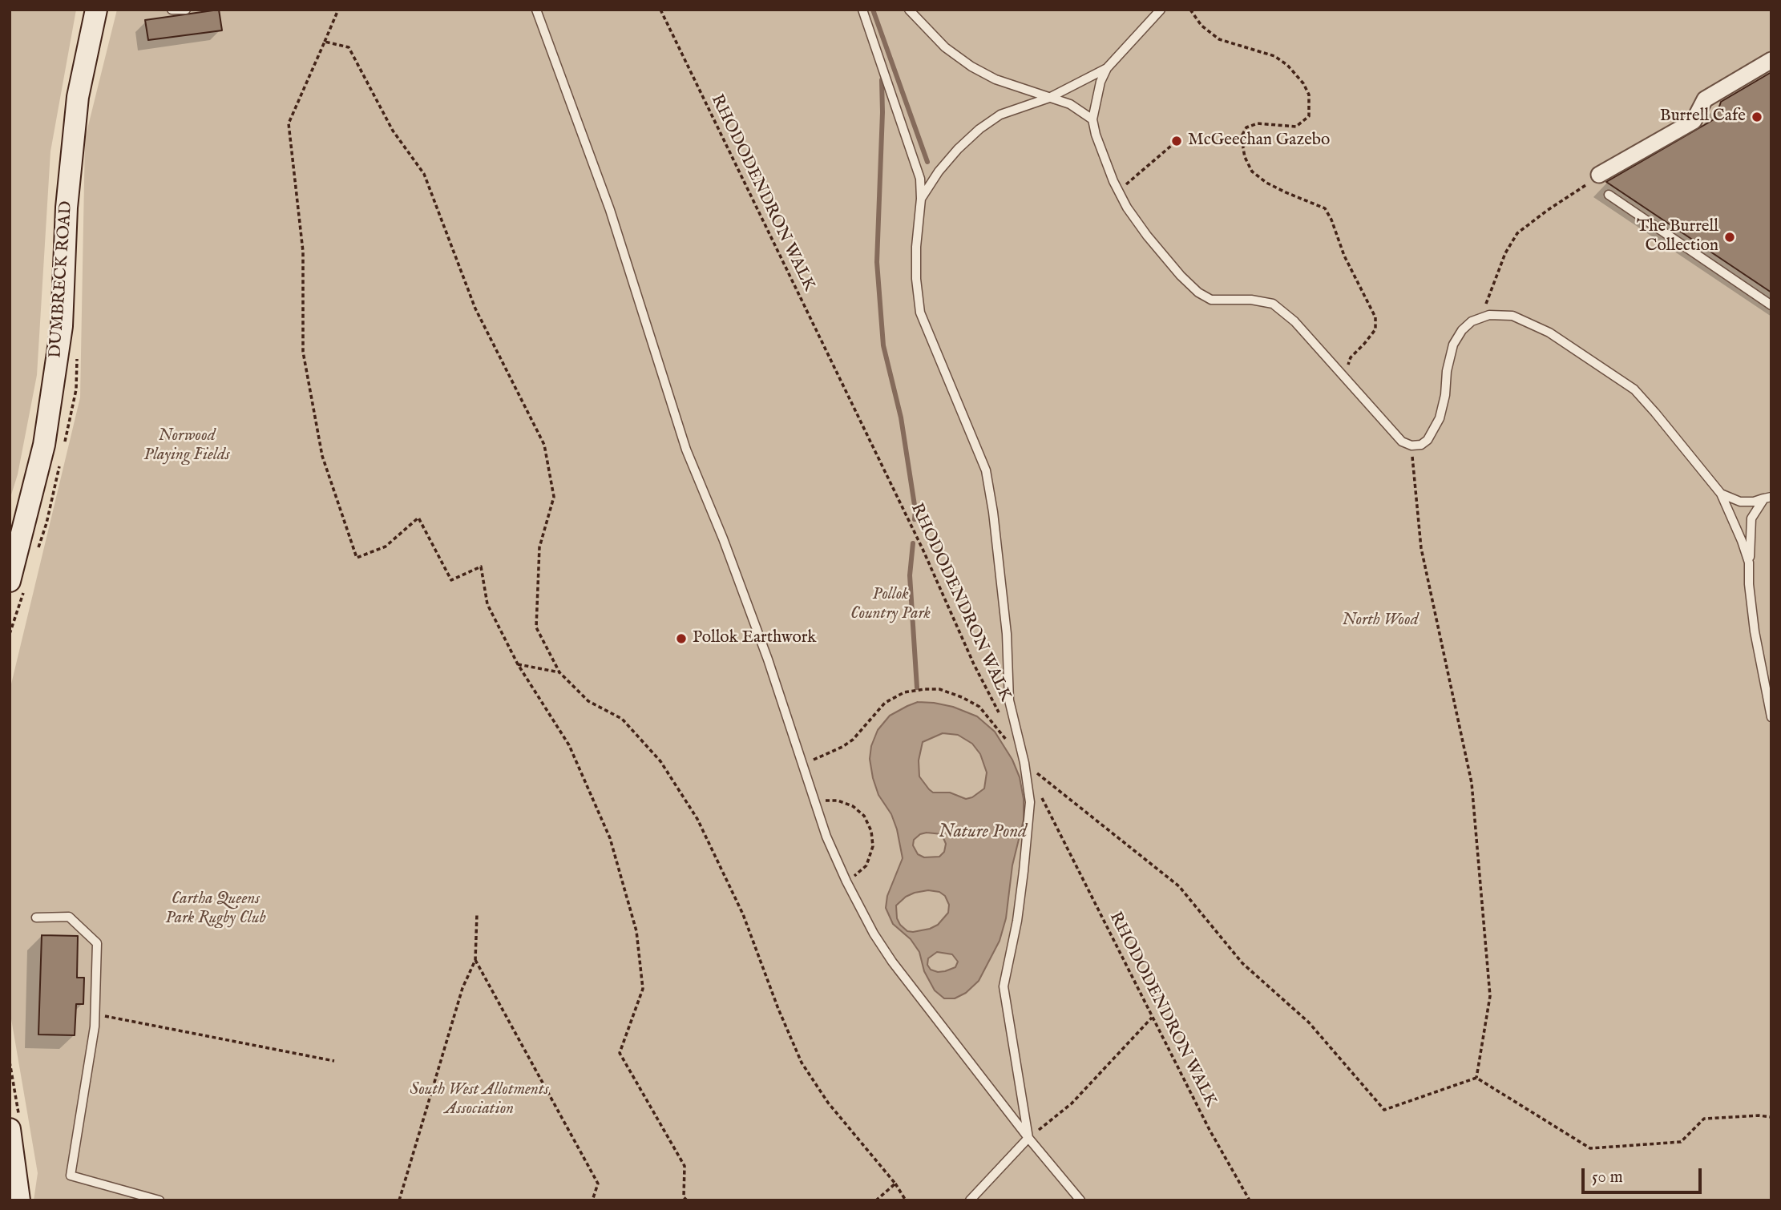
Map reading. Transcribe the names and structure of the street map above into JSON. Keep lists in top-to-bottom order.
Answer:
{
  "streets": {
    "main road": ["DUMBRECK ROAD"],
    "path": ["RHODODENDRON WALK"]
  },
  "water": ["Nature Pond"],
  "parks": [
    "Norwood Playing Fields",
    "Pollok Country Park",
    "North Wood",
    "Cartha Queens Park Rugby Club",
    "South West Allotments Association"
  ],
  "places": [
    "Burrell Cafe",
    "McGeechan Gazebo",
    "The Burrell Collection",
    "Pollok Earthwork"
  ],
  "scale_bar": "50 m"
}
